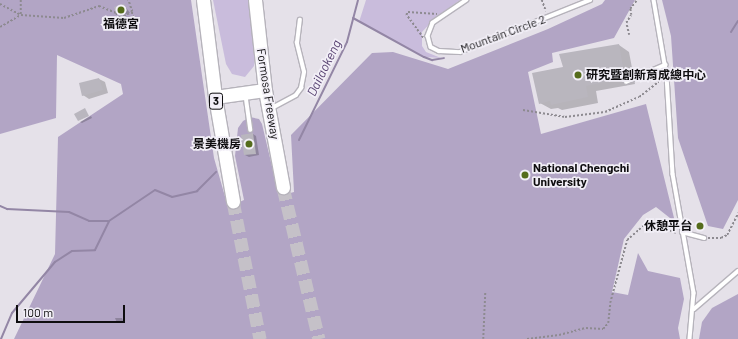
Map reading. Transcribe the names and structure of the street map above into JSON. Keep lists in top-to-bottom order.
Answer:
{
  "streets": {
    "highway": ["Formosa Freeway", "3"],
    "lane": ["Mountain Circle 2"]
  },
  "water": ["Dailaokeng"],
  "places": [
    "福德宮",
    "研究暨創新育成總中心",
    "景美機房",
    "National Chengchi University",
    "休憩平台"
  ],
  "scale_bar": "100 m"
}
